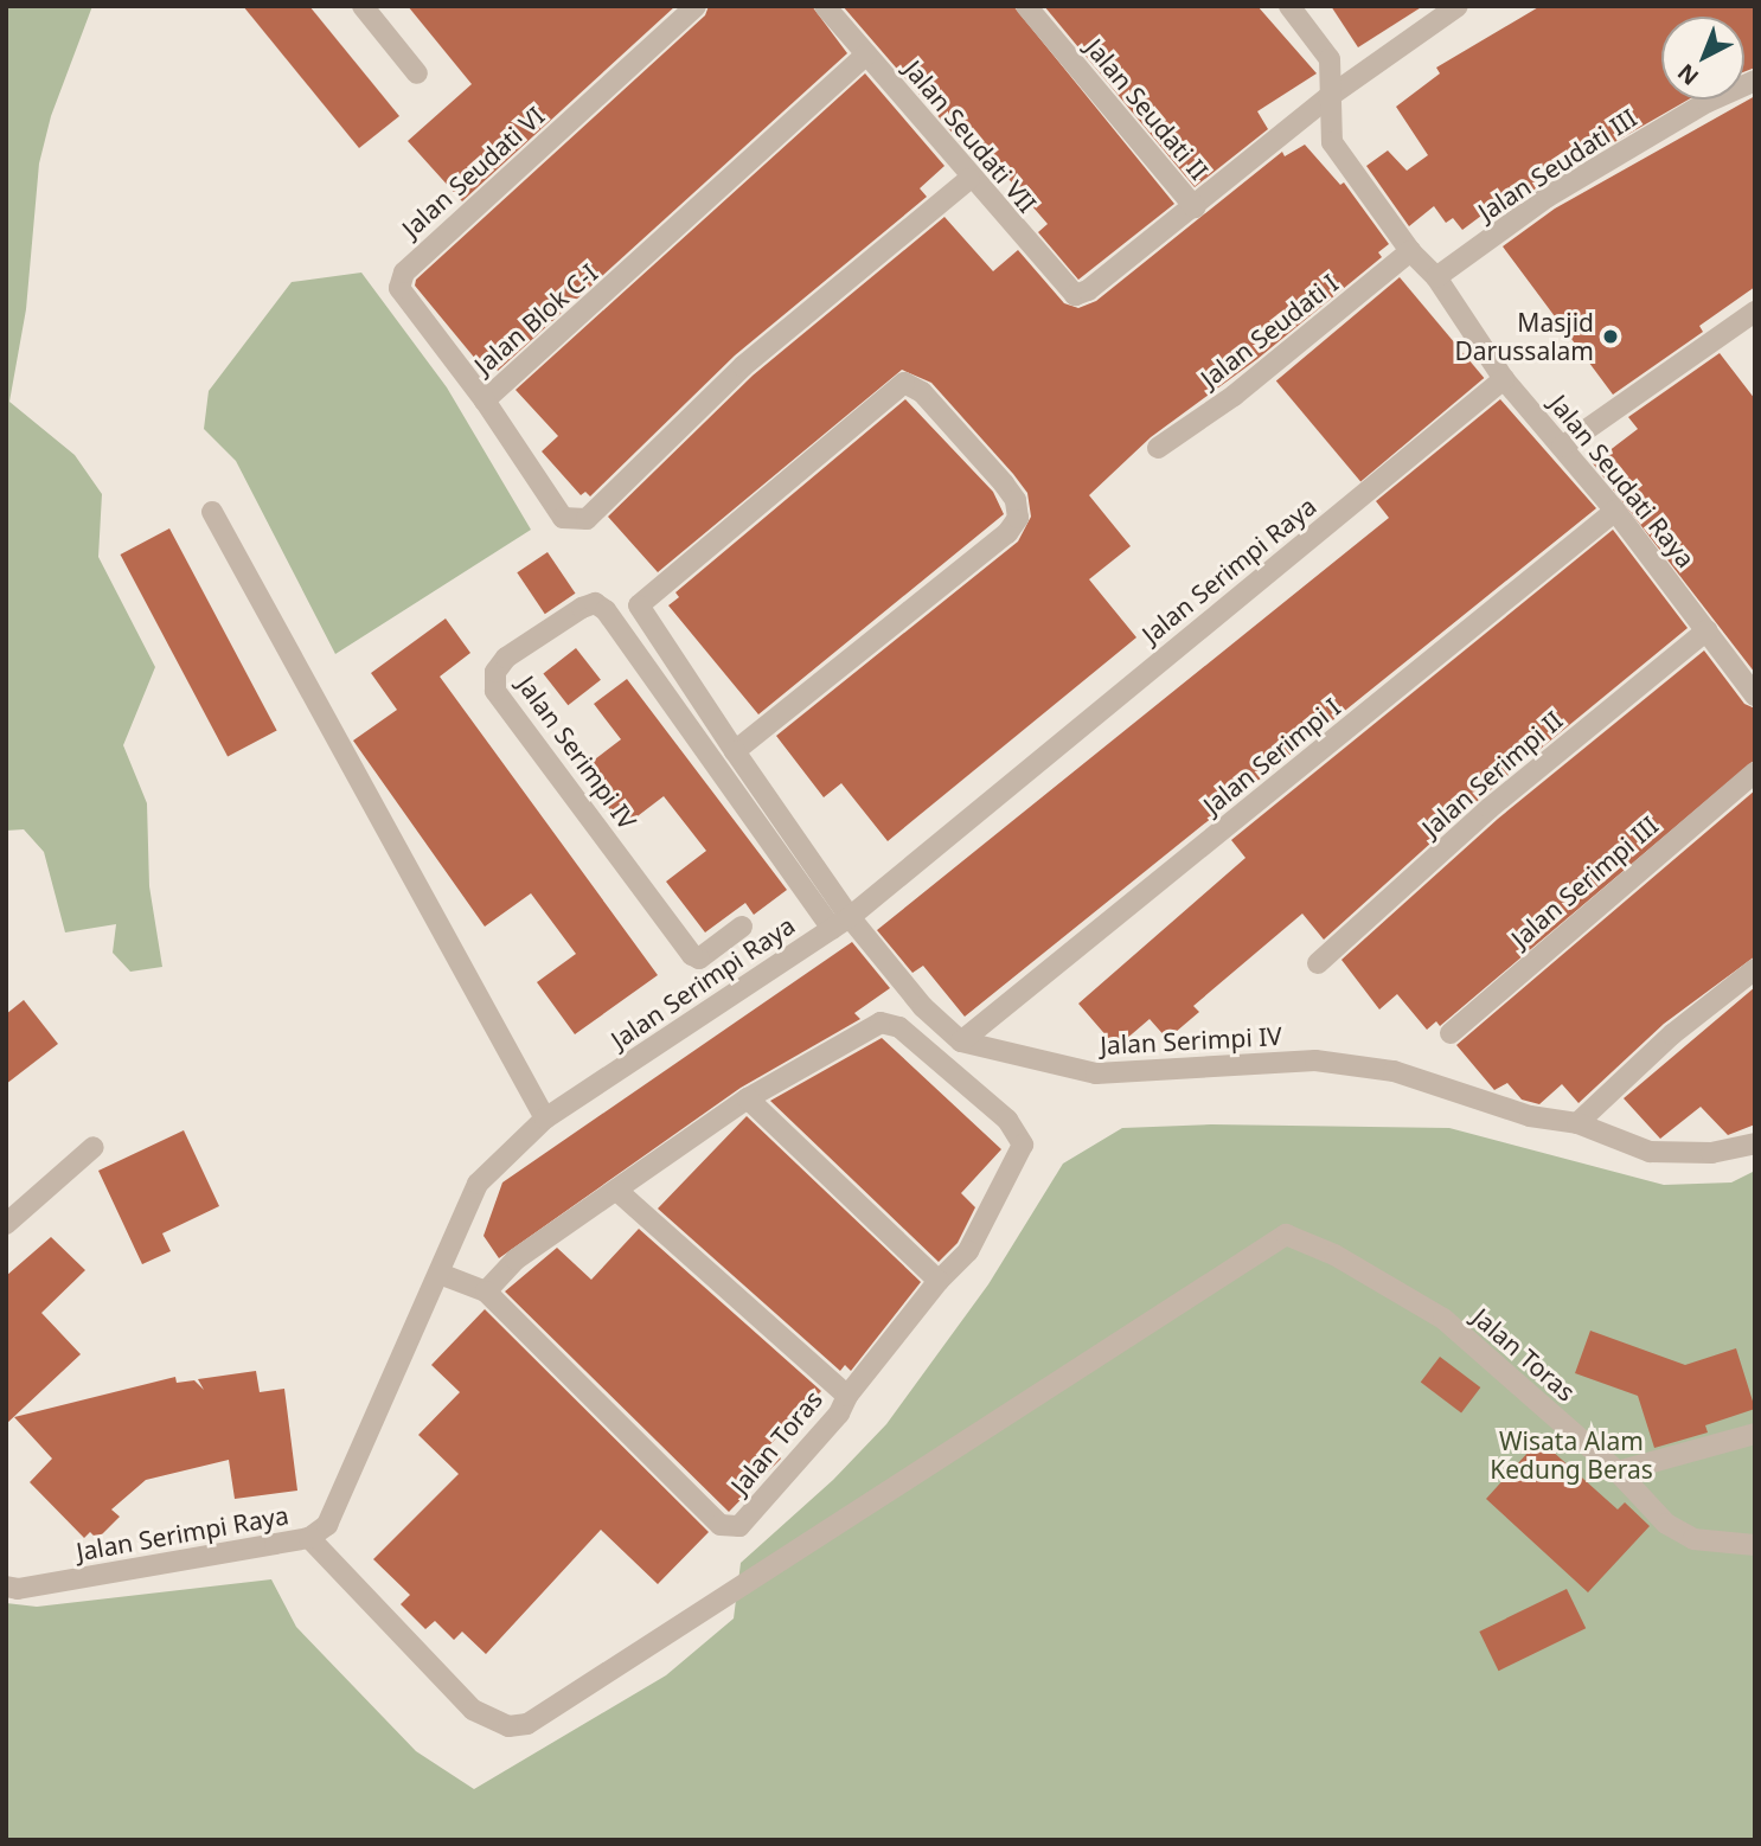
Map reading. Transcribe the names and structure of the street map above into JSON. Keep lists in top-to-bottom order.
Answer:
{
  "streets": {
    "street": [
      "Jalan Seudati II",
      "Jalan Seudati VII",
      "Jalan Seudati III",
      "Jalan Seudati VI",
      "Jalan Blok C-I",
      "Jalan Seudati I",
      "Jalan Seudati Raya",
      "Jalan Serimpi Raya",
      "Jalan Serimpi IV",
      "Jalan Serimpi I",
      "Jalan Serimpi II",
      "Jalan Serimpi III",
      "Jalan Toras"
    ]
  },
  "crossings": [
    ["Jalan Seudati II", "Jalan Seudati VII"],
    ["Jalan Seudati II", "Jalan Seudati Raya"],
    ["Jalan Seudati VII", "Jalan Blok C-I"],
    ["Jalan Seudati III", "Jalan Seudati Raya"],
    ["Jalan Seudati VI", "Jalan Blok C-I"],
    ["Jalan Seudati I", "Jalan Seudati Raya"],
    ["Jalan Seudati Raya", "Jalan Serimpi Raya"],
    ["Jalan Seudati Raya", "Jalan Serimpi I"],
    ["Jalan Seudati Raya", "Jalan Serimpi II"],
    ["Jalan Serimpi Raya", "Jalan Serimpi IV"],
    ["Jalan Serimpi Raya", "Jalan Toras"],
    ["Jalan Serimpi IV", "Jalan Serimpi I"]
  ],
  "parks": ["Wisata Alam Kedung Beras"],
  "places": ["Masjid Darussalam"],
  "north": "bottom left"
}
